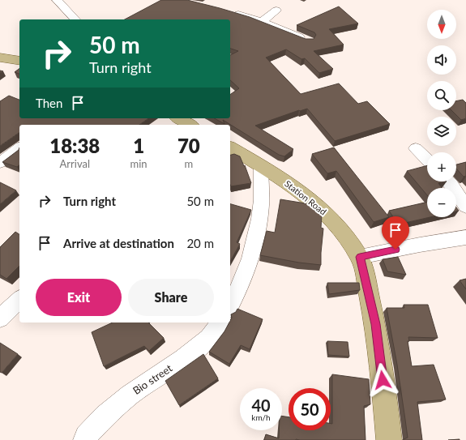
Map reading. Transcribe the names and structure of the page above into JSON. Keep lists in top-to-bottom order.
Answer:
{
  "streets": {
    "main road": ["Station Road"],
    "street": ["Bio street"]
  },
  "north": "bottom",
  "page": {
    "map_buttons": ["+", "−"],
    "turn": ["50 m", "Turn right"],
    "then": "Then",
    "eta": [
      "18:38",
      "Arrival",
      "1",
      "min",
      "70",
      "m"
    ],
    "list": [
      {
        "name": "Turn right",
        "value": "50 m"
      },
      {
        "name": "Arrive at destination",
        "value": "20 m"
      }
    ],
    "buttons": ["Exit", "Share"],
    "speed": "40 km/h",
    "limit": "50"
  }
}
